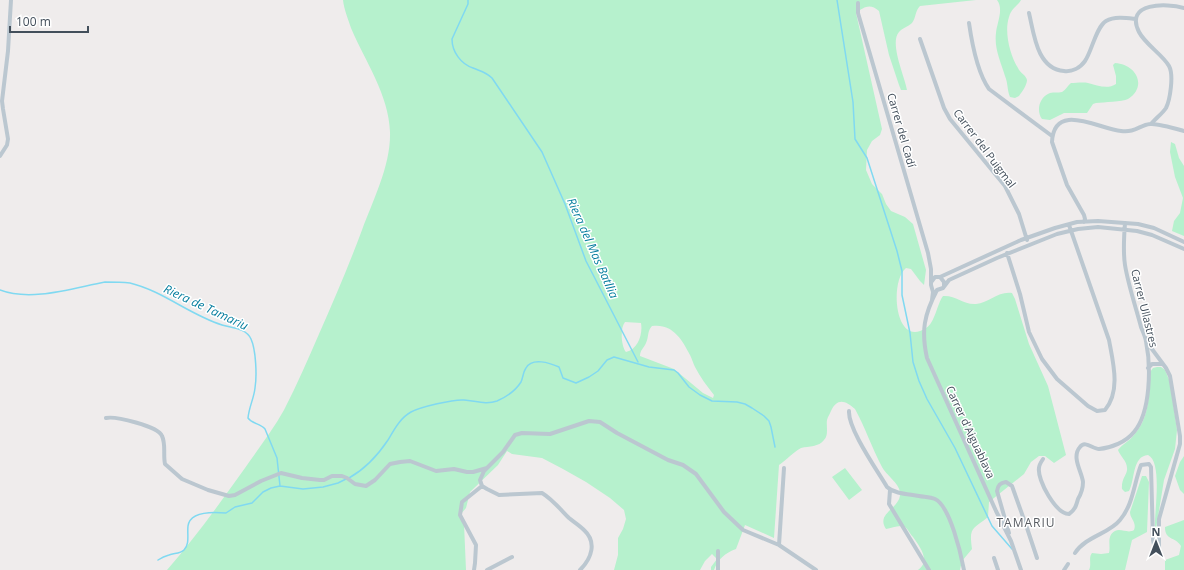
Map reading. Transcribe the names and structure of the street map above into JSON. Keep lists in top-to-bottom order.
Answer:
{
  "streets": {
    "street": [
      "Carrer del Cadí",
      "Carrer del Puigmal",
      "Carrer Ullastres",
      "Carrer d'Aiguablava"
    ]
  },
  "crossings": [
    ["Carrer del Cadí", "Carrer d'Aiguablava"]
  ],
  "districts": ["TAMARIU"],
  "water": ["Riera del Mas Batllia", "Riera de Tamariu"],
  "scale_bar": "100 m",
  "north": "top"
}
